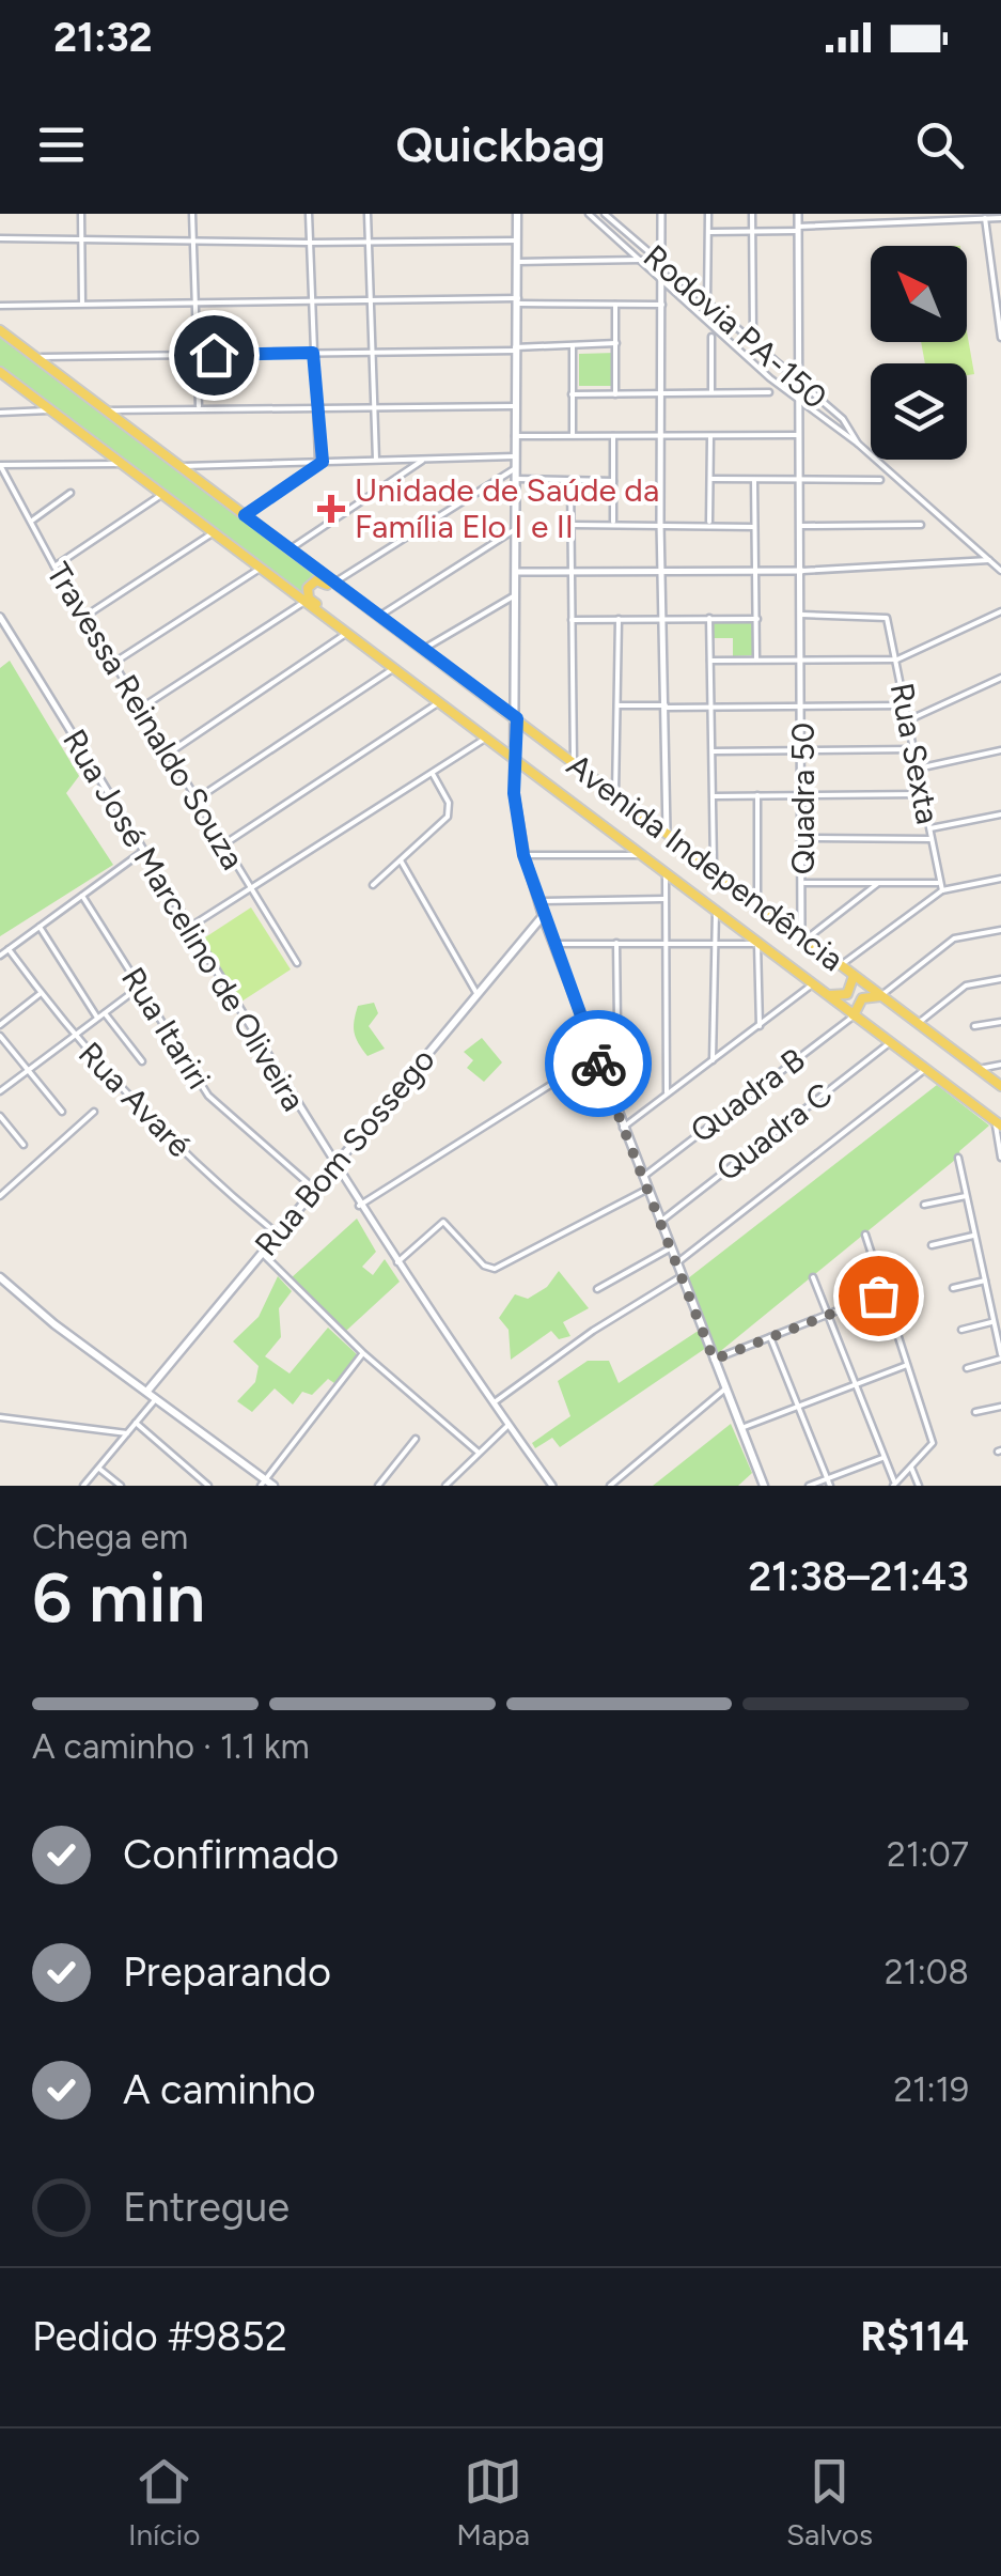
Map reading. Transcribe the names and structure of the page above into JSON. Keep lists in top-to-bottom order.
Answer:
{
  "streets": {
    "main road": ["Avenida Independência", "Rua Bom Sossego"],
    "street": [
      "Rodovia PA-150",
      "Travessa Reinaldo Souza",
      "Rua Sexta",
      "Quadra 50",
      "Rua José Marcelino de Oliveira",
      "Rua Itariri",
      "Quadra B",
      "Rua Avaré",
      "Quadra C"
    ]
  },
  "crossings": [
    ["Rodovia PA-150", "Quadra 50"],
    ["Rua Sexta", "Quadra 50"],
    ["Quadra 50", "Avenida Independência"],
    ["Avenida Independência", "Quadra B"],
    ["Avenida Independência", "Quadra C"],
    ["Rua José Marcelino de Oliveira", "Rua Bom Sossego"],
    ["Rua Itariri", "Rua Bom Sossego"],
    ["Rua Avaré", "Rua Bom Sossego"]
  ],
  "places": {
    "health": ["Unidade de Saúde da Família Elo I e II"]
  },
  "north": "top left",
  "page": {
    "status": "21:32",
    "header": "Quickbag",
    "heading": ["6 min", "Chega em", "21:38–21:43"],
    "panel": ["Pedido #9852", "R$114"],
    "bar": "A caminho · 1.1 km",
    "list": [
      ["Confirmado", "21:07"],
      ["Preparando", "21:08"],
      ["A caminho", "21:19"],
      "Entregue"
    ],
    "tabs": ["Início", "Mapa", "Salvos"]
  }
}
